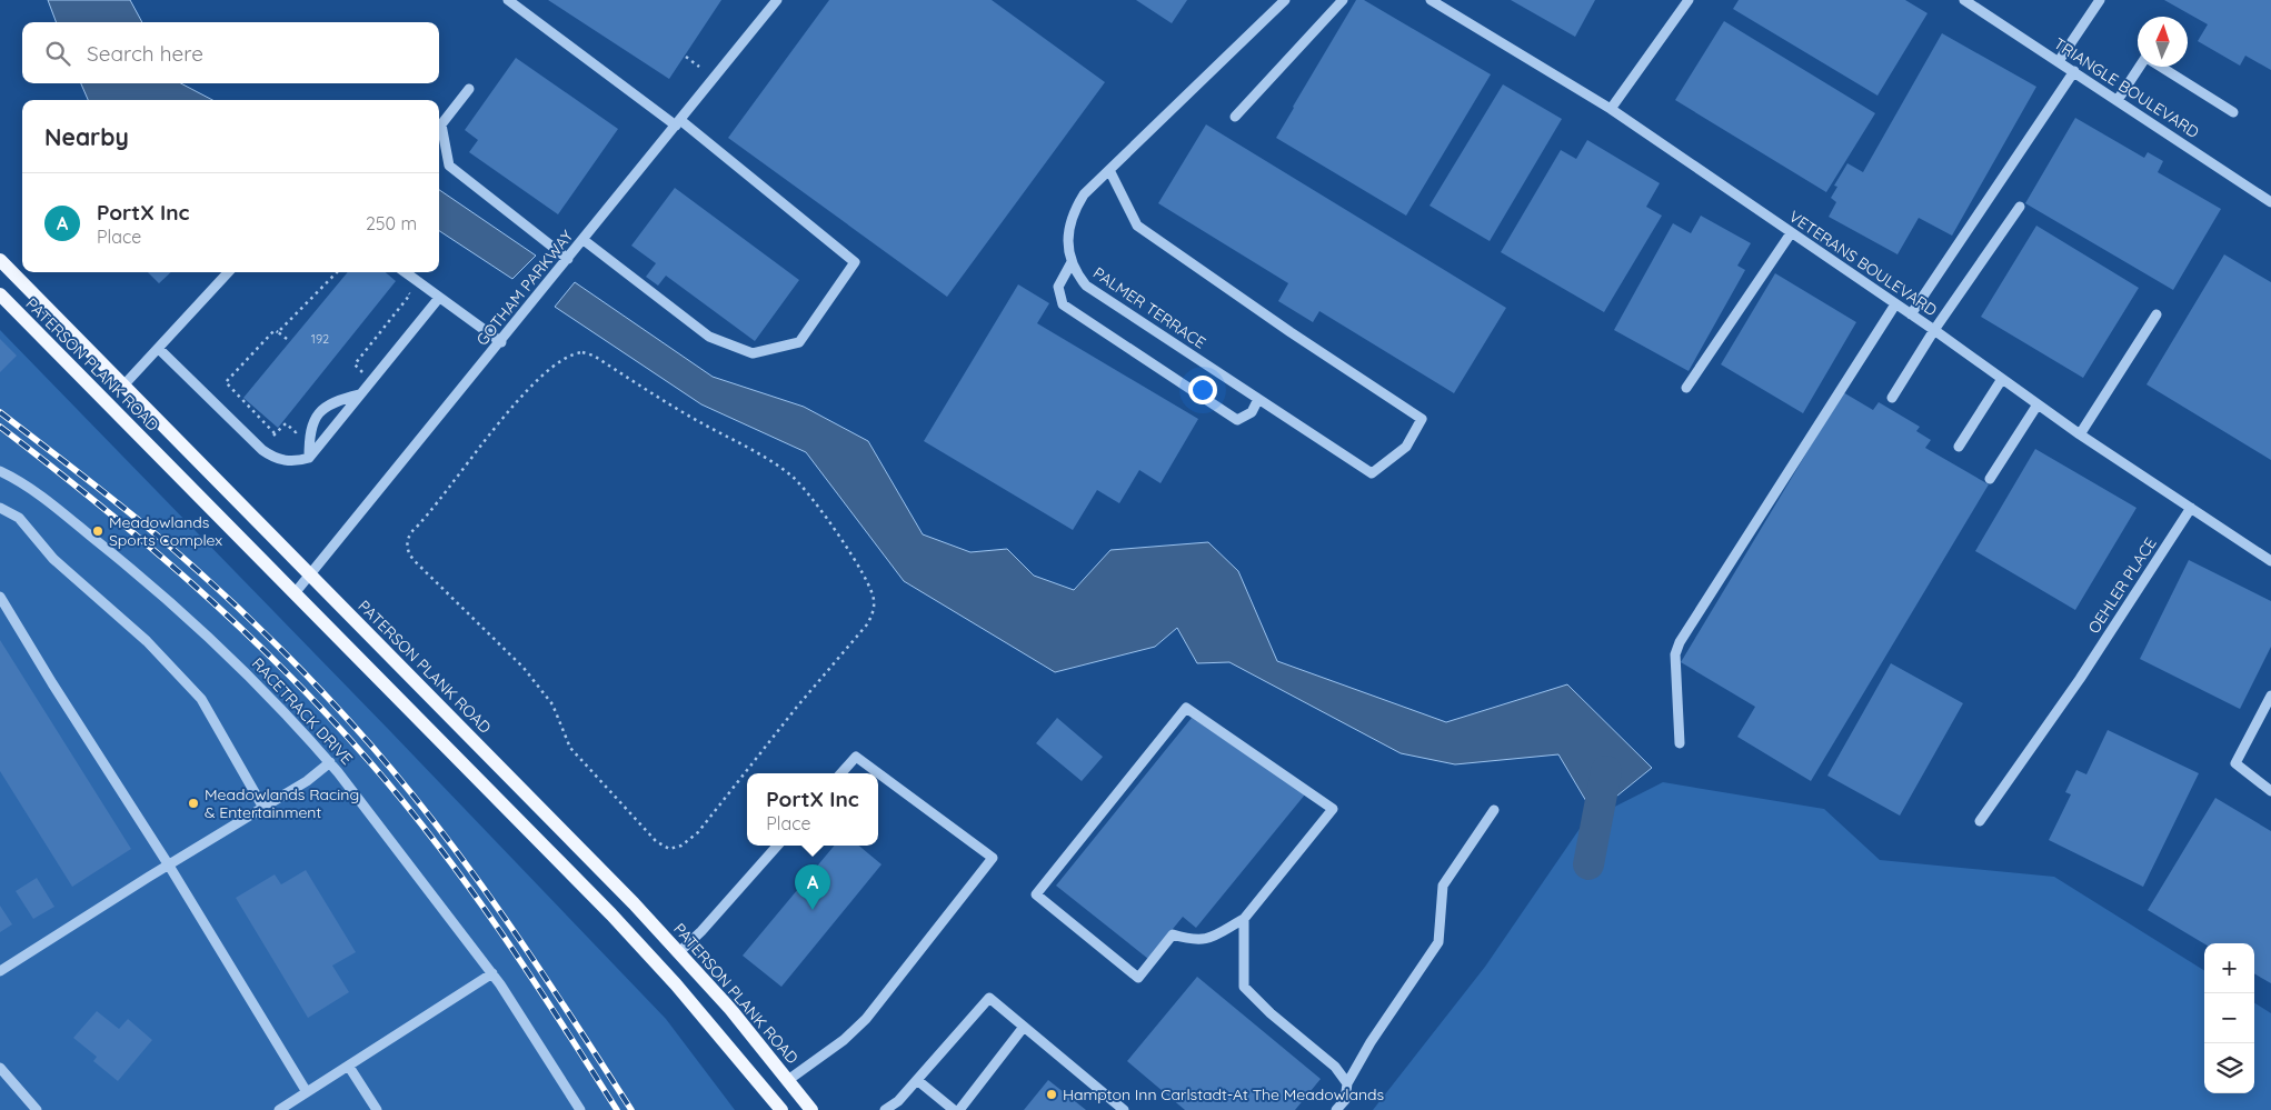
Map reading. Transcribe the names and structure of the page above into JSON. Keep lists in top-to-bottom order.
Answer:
{
  "streets": {
    "main road": ["PATERSON PLANK ROAD"],
    "street": [
      "TRIANGLE BOULEVARD",
      "VETERANS BOULEVARD",
      "GOTHAM PARKWAY",
      "PALMER TERRACE",
      "OEHLER PLACE",
      "RACETRACK DRIVE"
    ]
  },
  "crossings": [
    ["VETERANS BOULEVARD", "OEHLER PLACE"],
    ["GOTHAM PARKWAY", "PATERSON PLANK ROAD"]
  ],
  "places": ["Meadowlands Sports Complex", "Meadowlands Racing & Entertainment", "Hampton Inn Carlstadt-At The Meadowlands"],
  "house_numbers": ["192"],
  "north": "top",
  "page": {
    "search": "Search here",
    "heading": "Nearby",
    "list": [
      {
        "mark": "A",
        "name": "PortX Inc",
        "note": "Place",
        "value": "250 m"
      }
    ],
    "popup": ["PortX Inc", "Place"],
    "pins": "A",
    "map_buttons": ["+", "−"]
  }
}
